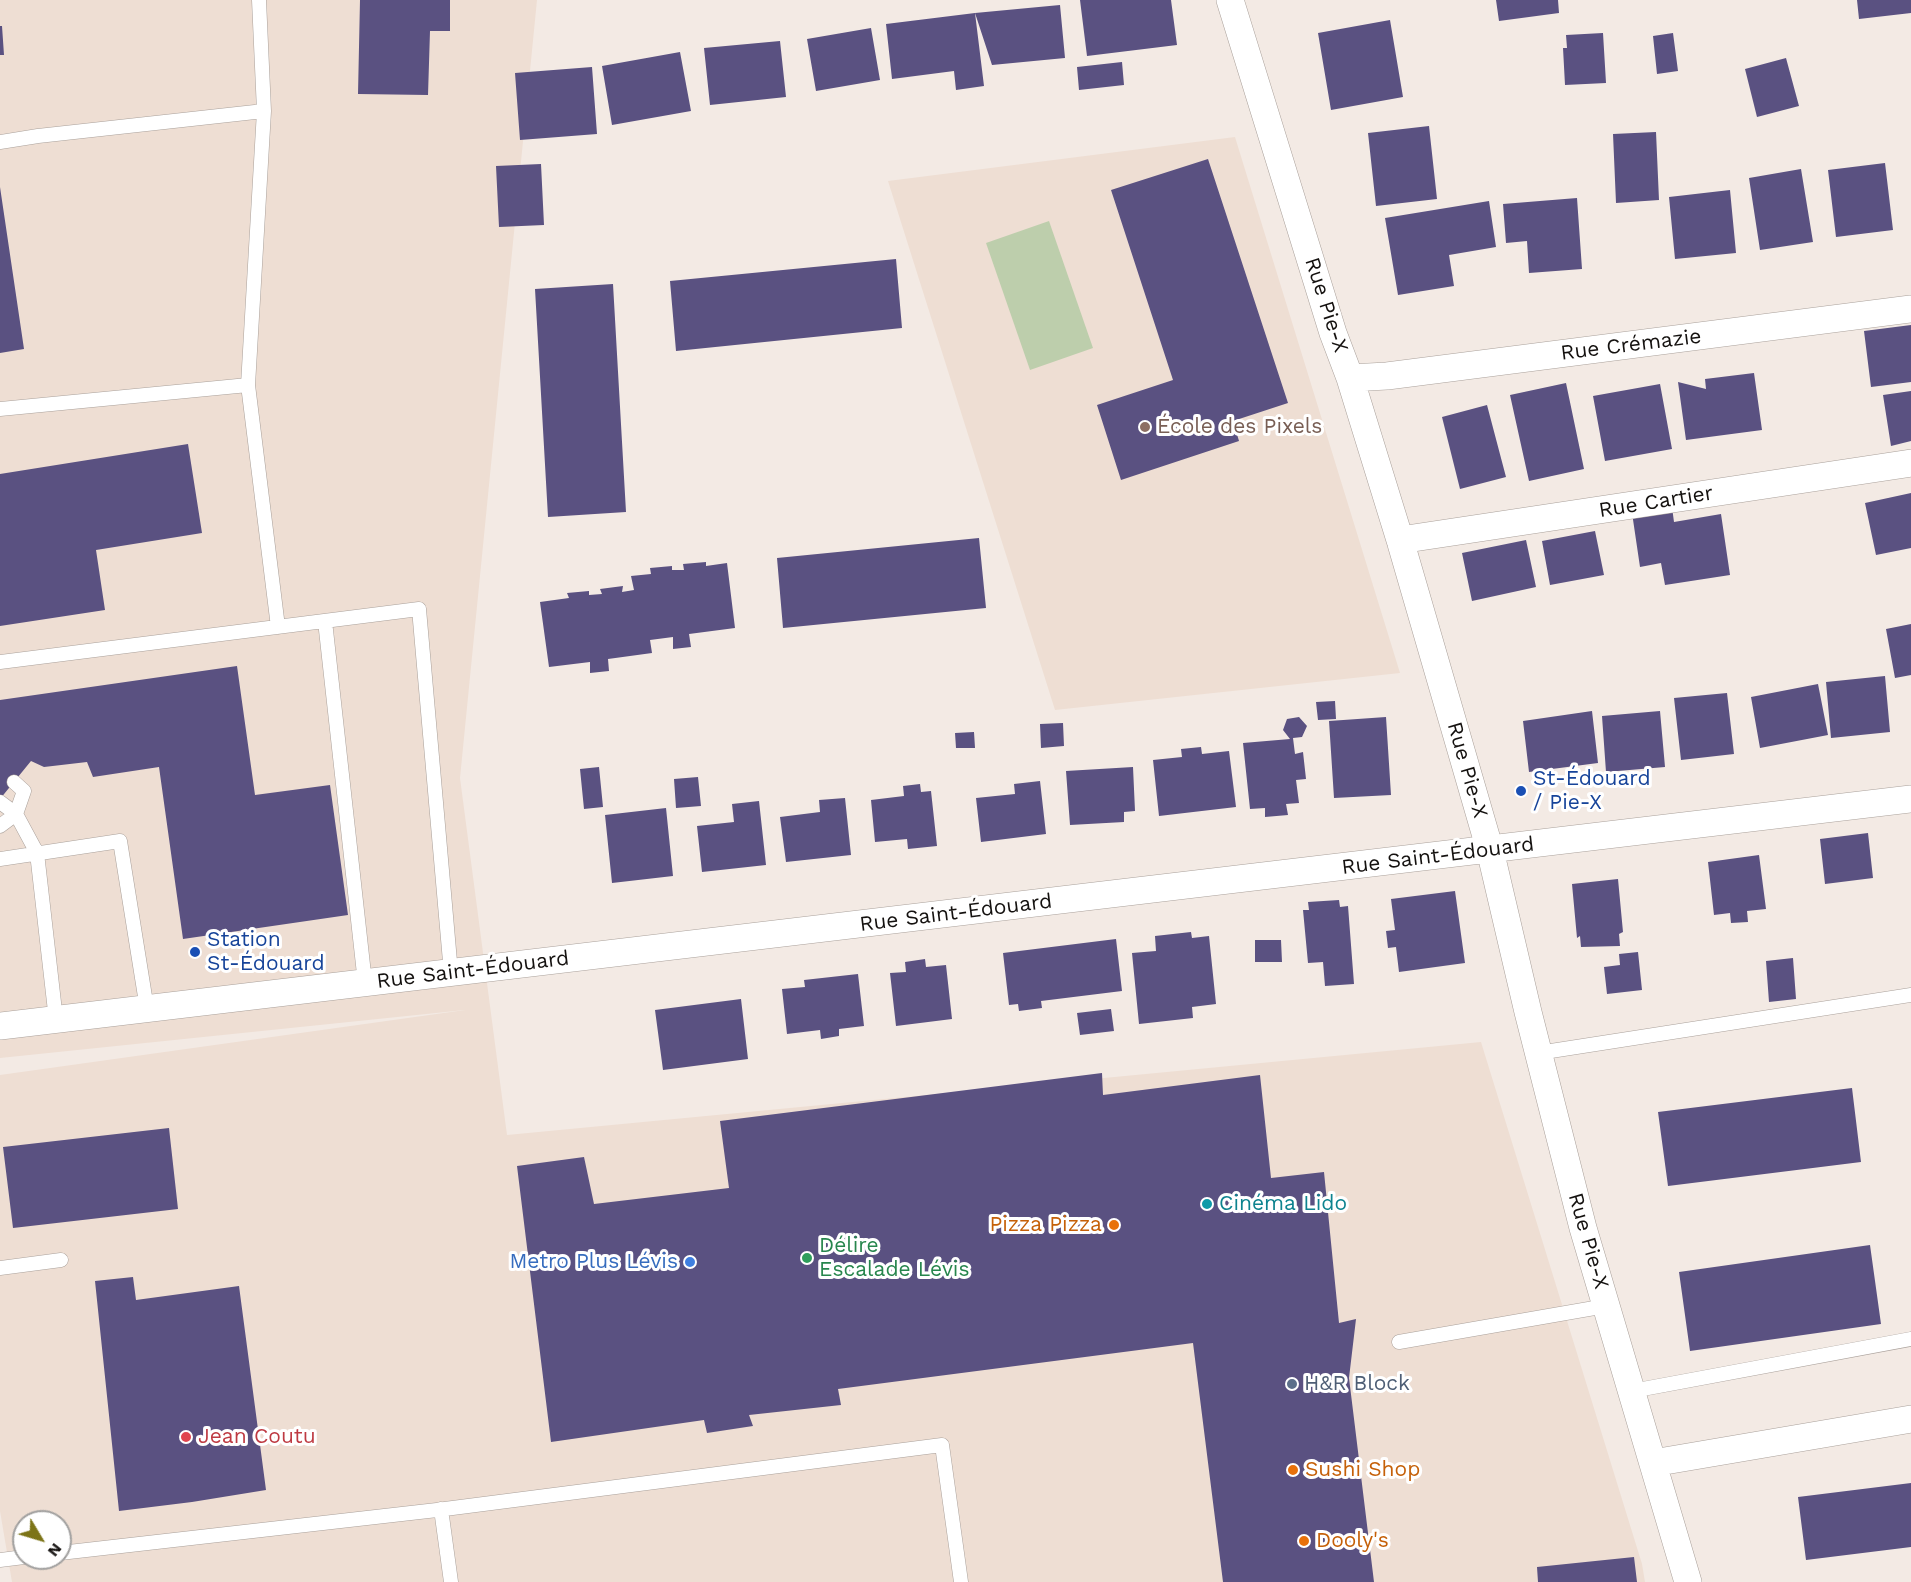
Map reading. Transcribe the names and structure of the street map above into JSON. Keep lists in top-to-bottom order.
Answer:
{
  "streets": {
    "street": [
      "Rue Pie-X",
      "Rue Crémazie",
      "Rue Cartier",
      "Rue Saint-Édouard"
    ]
  },
  "crossings": [
    ["Rue Pie-X", "Rue Crémazie"],
    ["Rue Pie-X", "Rue Cartier"],
    ["Rue Pie-X", "Rue Saint-Édouard"]
  ],
  "places": [
    "École des Pixels",
    "St-Édouard / Pie-X",
    "Station St-Édouard",
    "Cinéma Lido",
    "Pizza Pizza",
    "Délire Escalade Lévis",
    "Metro Plus Lévis",
    "H&R Block",
    "Jean Coutu",
    "Sushi Shop",
    "Dooly's"
  ],
  "north": "bottom right"
}
